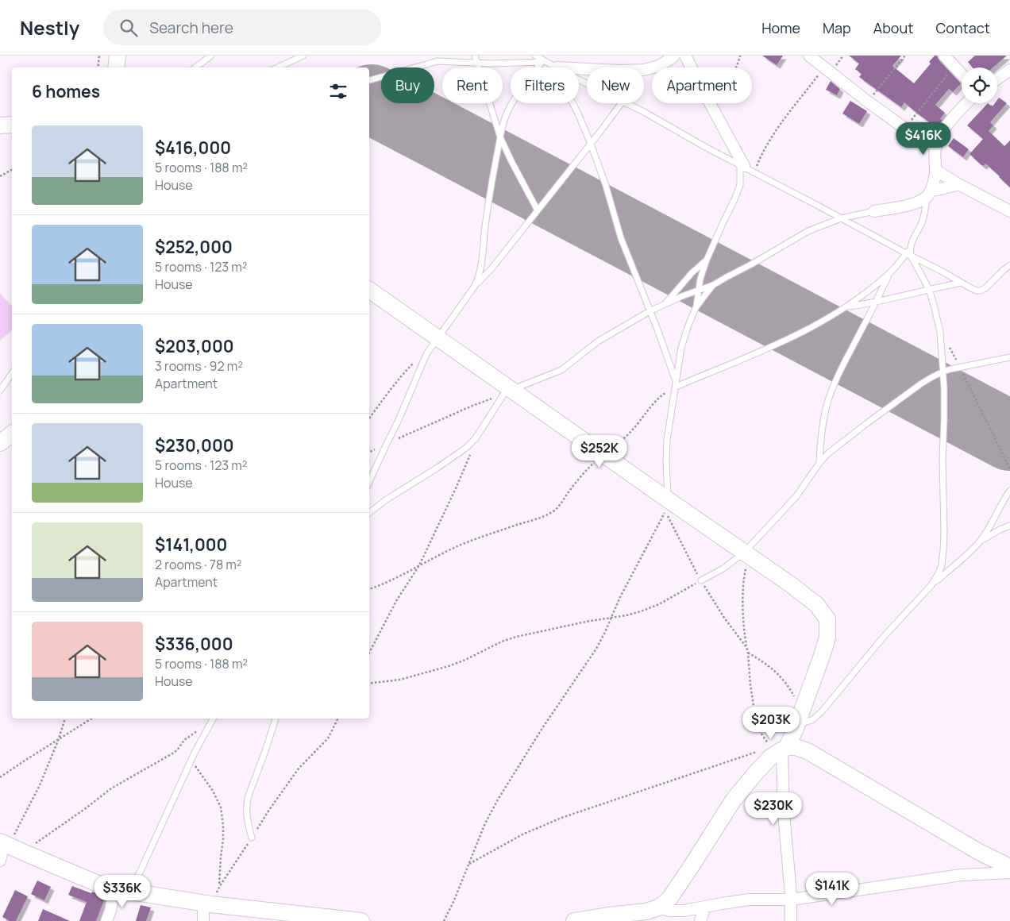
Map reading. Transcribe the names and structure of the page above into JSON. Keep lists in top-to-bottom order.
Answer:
{
  "page": {
    "header": "Nestly",
    "search": "Search here",
    "nav": [
      "Home",
      "Map",
      "About",
      "Contact"
    ],
    "chip": [
      "Buy",
      "Rent",
      "Filters",
      "New",
      "Apartment"
    ],
    "heading": "6 homes",
    "list": [
      {
        "name": "$416,000",
        "note": "5 rooms · 188 m² · House"
      },
      {
        "name": "$252,000",
        "note": "5 rooms · 123 m² · House"
      },
      {
        "name": "$203,000",
        "note": "3 rooms · 92 m² · Apartment"
      },
      {
        "name": "$230,000",
        "note": "5 rooms · 123 m² · House"
      },
      {
        "name": "$141,000",
        "note": "2 rooms · 78 m² · Apartment"
      },
      {
        "name": "$336,000",
        "note": "5 rooms · 188 m² · House"
      }
    ],
    "price": [
      "$416K",
      "$252K",
      "$203K",
      "$230K",
      "$141K",
      "$336K"
    ]
  }
}
